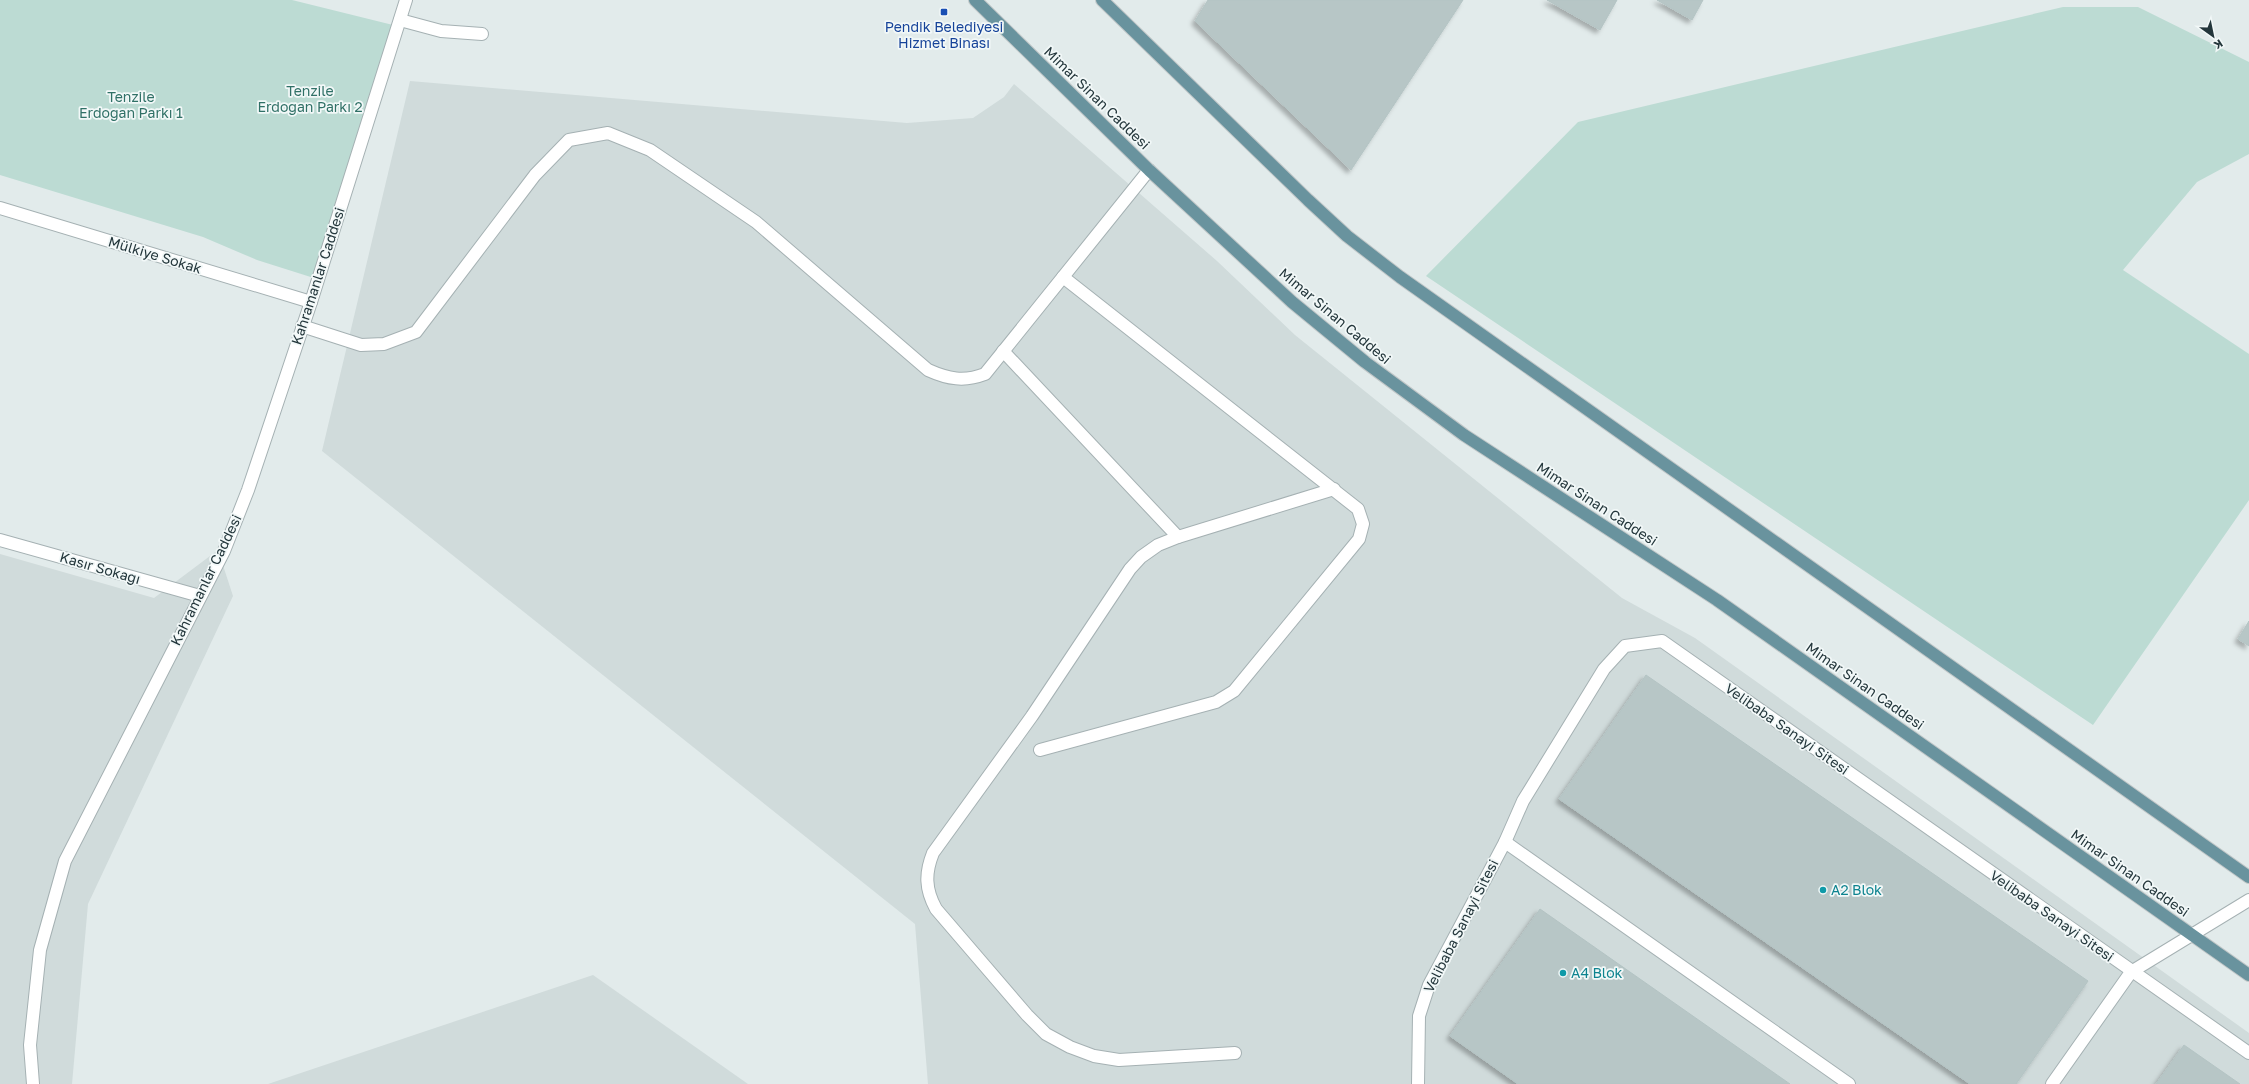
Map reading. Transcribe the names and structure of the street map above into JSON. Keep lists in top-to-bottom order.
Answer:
{
  "streets": {
    "main road": ["Mimar Sinan Caddesi"],
    "street": [
      "Mülkiye Sokak",
      "Kahramanlar Caddesi",
      "Kasır Sokağı",
      "Velibaba Sanayi Sitesi"
    ]
  },
  "crossings": [
    ["Mülkiye Sokak", "Kahramanlar Caddesi"],
    ["Kahramanlar Caddesi", "Kasır Sokağı"]
  ],
  "parks": ["Tenzile Erdoğan Parkı 2", "Tenzile Erdoğan Parkı 1"],
  "places": {
    "transit": ["Pendik Belediyesi Hizmet Binası"],
    "other": ["A2 Blok", "A4 Blok"]
  },
  "north": "bottom right"
}
